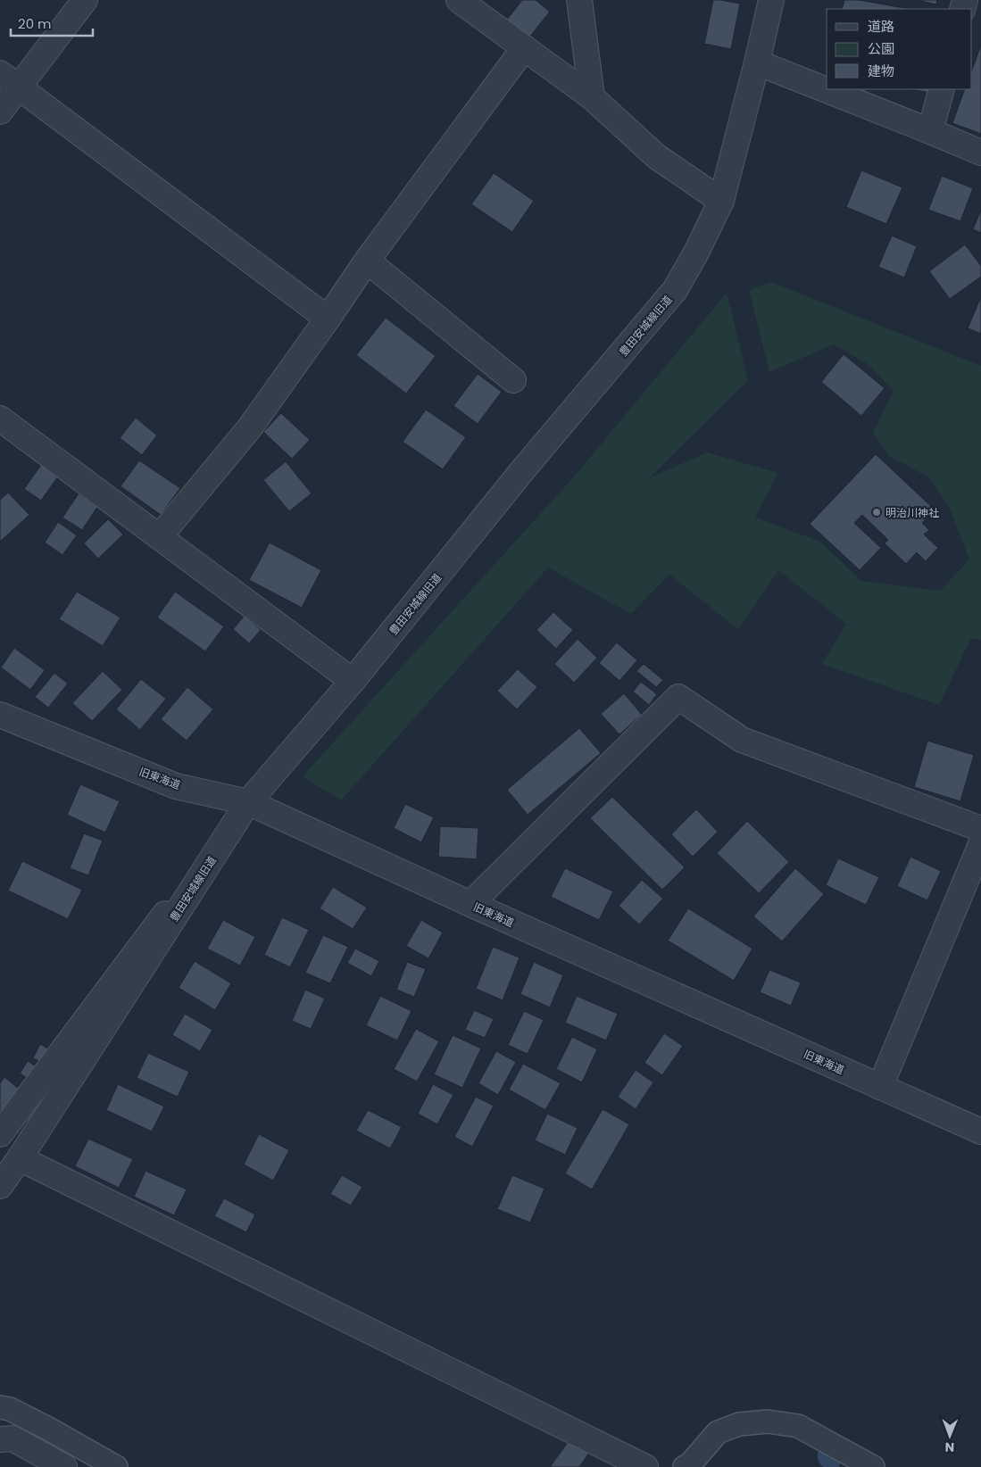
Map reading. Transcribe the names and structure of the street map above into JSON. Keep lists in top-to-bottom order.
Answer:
{
  "streets": {
    "street": ["豊田安城線旧道", "旧東海道"]
  },
  "crossings": [
    ["豊田安城線旧道", "旧東海道"]
  ],
  "places": ["明治川神社"],
  "legend": ["道路", "公園", "建物"],
  "scale_bar": "20 m",
  "north": "bottom"
}
